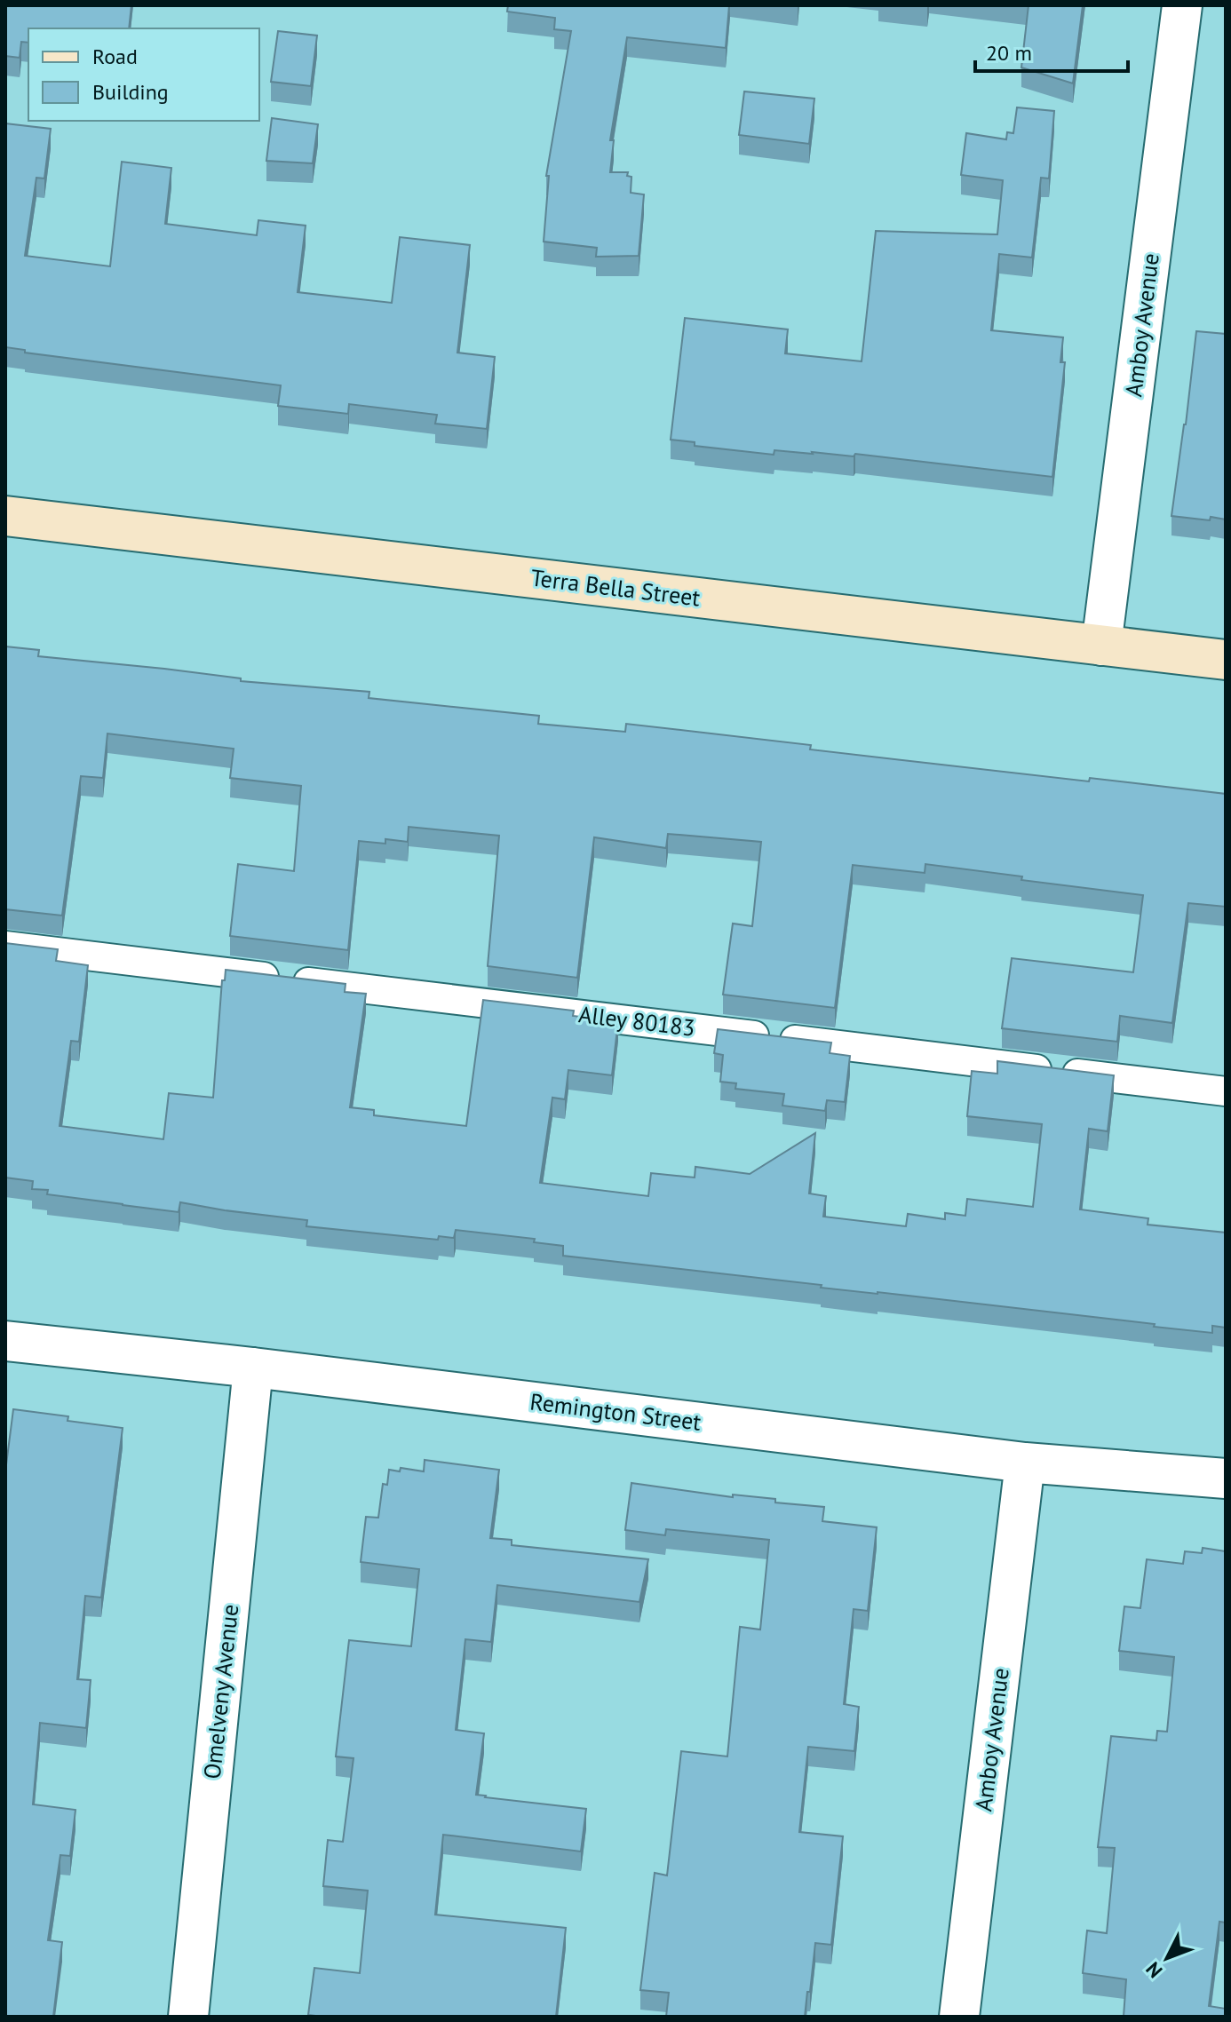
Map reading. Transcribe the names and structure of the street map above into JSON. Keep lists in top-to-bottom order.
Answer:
{
  "streets": {
    "main road": ["Terra Bella Street"],
    "street": ["Amboy Avenue", "Remington Street", "Omelveny Avenue"],
    "lane": ["Alley 80183"]
  },
  "crossings": [
    ["Amboy Avenue", "Terra Bella Street"],
    ["Amboy Avenue", "Remington Street"],
    ["Remington Street", "Omelveny Avenue"]
  ],
  "legend": ["Road", "Building"],
  "scale_bar": "20 m",
  "north": "bottom left"
}
